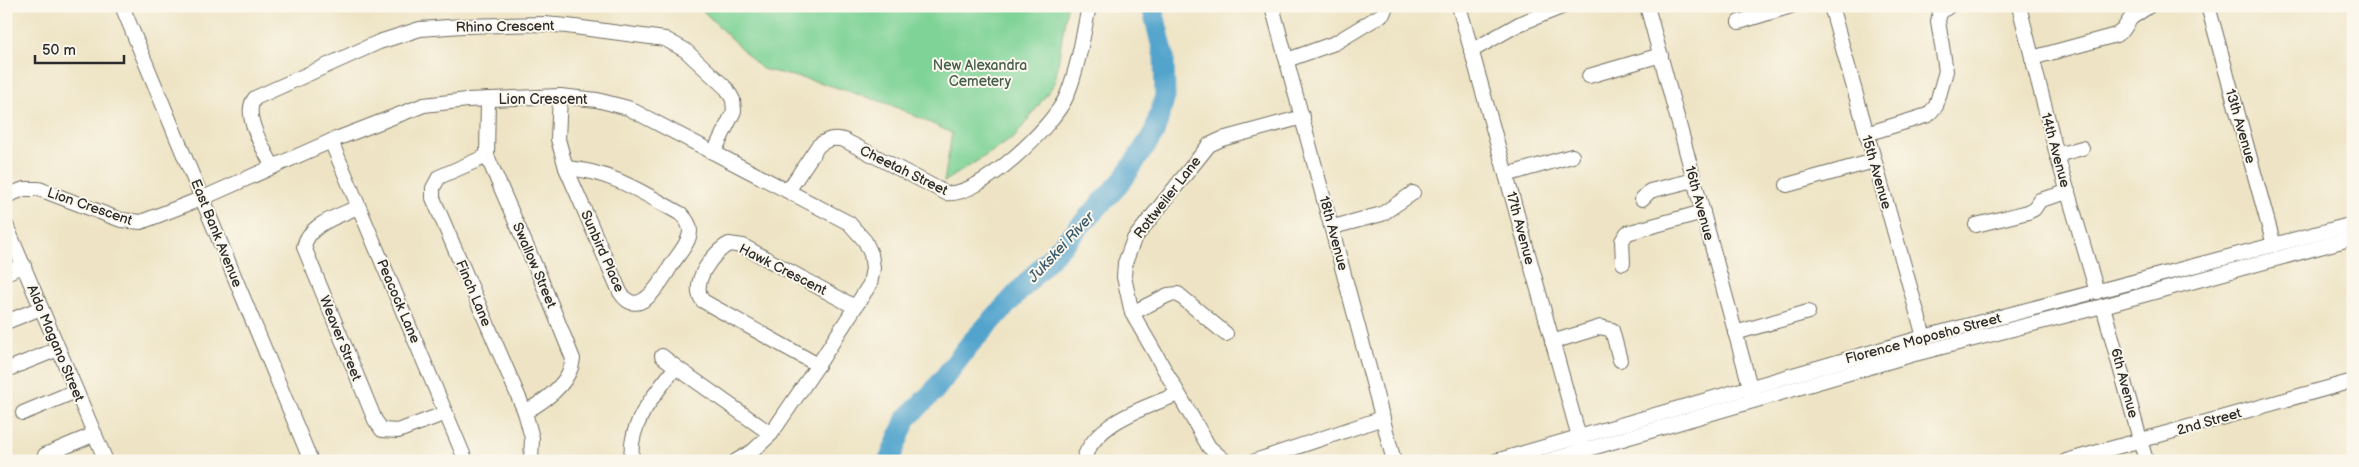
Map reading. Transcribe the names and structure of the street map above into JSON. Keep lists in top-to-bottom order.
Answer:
{
  "streets": {
    "street": [
      "Rhino Crescent",
      "Lion Crescent",
      "13th Avenue",
      "14th Avenue",
      "Cheetah Street",
      "15th Avenue",
      "Rottweiler Lane",
      "16th Avenue",
      "17th Avenue",
      "East Bank Avenue",
      "18th Avenue",
      "Sunbird Place",
      "Swallow Street",
      "Hawk Crescent",
      "Finch Lane",
      "Peacock Lane",
      "Weaver Street",
      "Florence Moposho Street",
      "Aldo Magano Street",
      "6th Avenue",
      "2nd Street"
    ]
  },
  "crossings": [
    ["Rhino Crescent", "Lion Crescent"],
    ["Lion Crescent", "Cheetah Street"],
    ["Lion Crescent", "East Bank Avenue"],
    ["Lion Crescent", "Sunbird Place"],
    ["Lion Crescent", "Swallow Street"],
    ["Lion Crescent", "Hawk Crescent"],
    ["Lion Crescent", "Peacock Lane"],
    ["13th Avenue", "Florence Moposho Street"],
    ["14th Avenue", "Florence Moposho Street"],
    ["15th Avenue", "Florence Moposho Street"],
    ["Rottweiler Lane", "18th Avenue"],
    ["16th Avenue", "Florence Moposho Street"],
    ["17th Avenue", "Florence Moposho Street"],
    ["Swallow Street", "Finch Lane"],
    ["Peacock Lane", "Weaver Street"],
    ["Florence Moposho Street", "6th Avenue"],
    ["6th Avenue", "2nd Street"]
  ],
  "water": ["Jukskei River"],
  "parks": ["New Alexandra Cemetery"],
  "scale_bar": "50 m"
}
